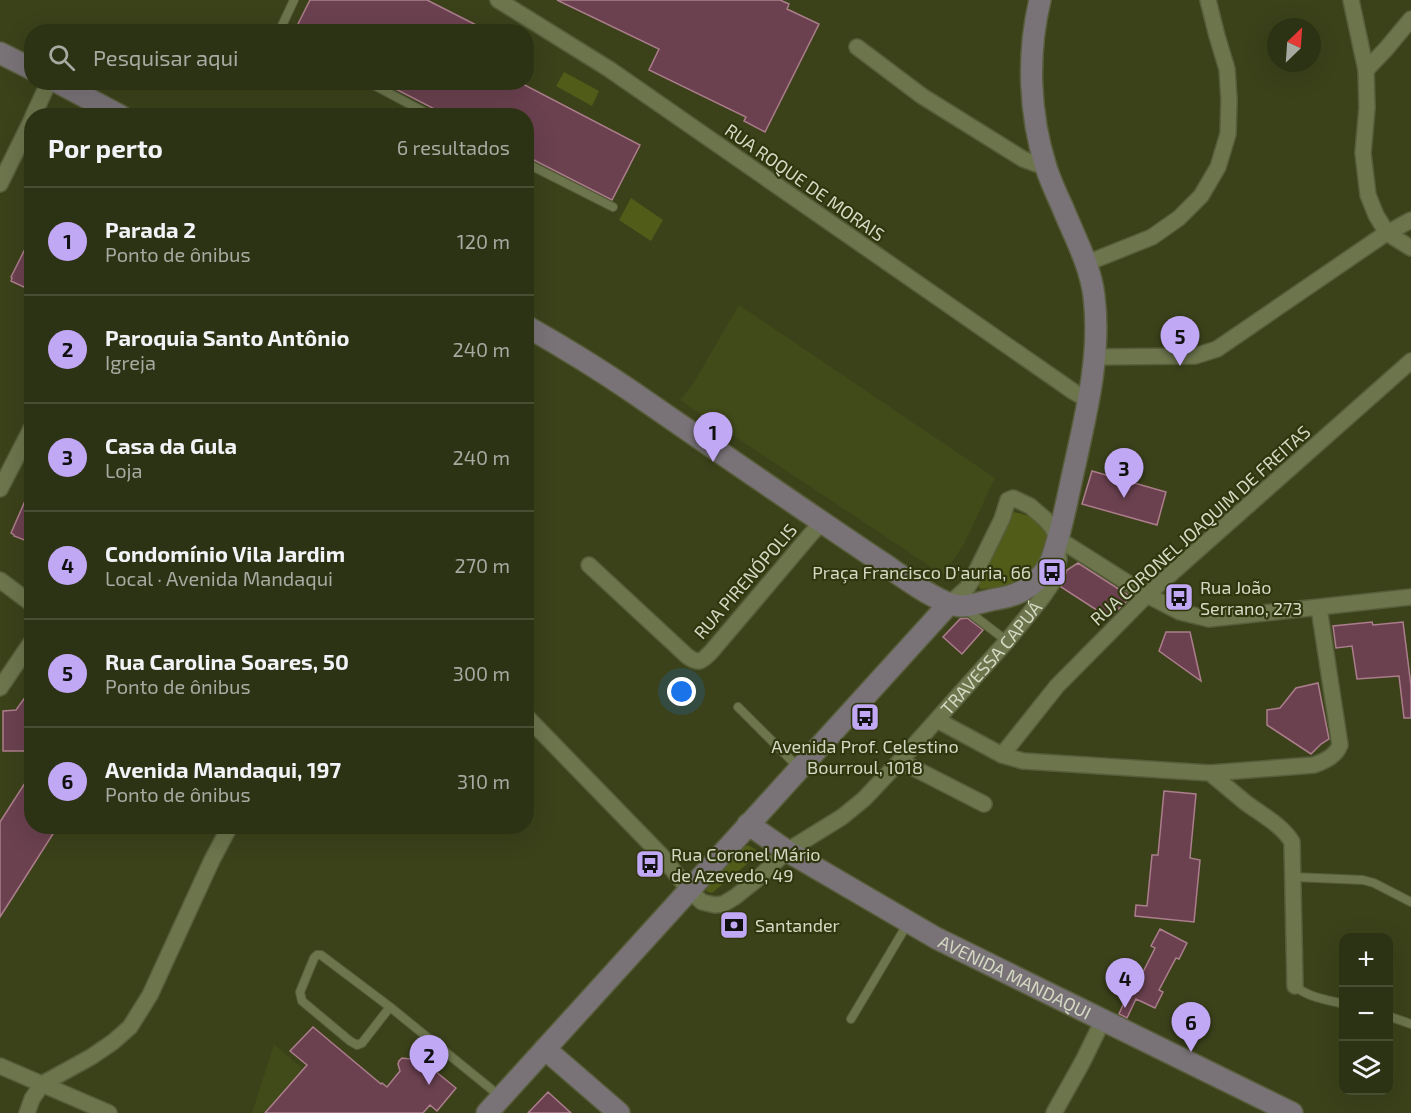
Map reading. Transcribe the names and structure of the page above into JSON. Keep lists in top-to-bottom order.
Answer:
{
  "streets": {
    "main road": ["TRAVESSA CAPUÁ", "AVENIDA MANDAQUI"],
    "street": ["RUA ROQUE DE MORAIS", "RUA CORONEL JOAQUIM DE FREITAS", "RUA PIRENÓPOLIS"]
  },
  "crossings": [
    ["TRAVESSA CAPUÁ", "AVENIDA MANDAQUI"]
  ],
  "places": {
    "bus stop": [
      "Praça Francisco D'auria, 66",
      "Rua João Serrano, 273",
      "Avenida Prof. Celestino Bourroul, 1018",
      "Rua Coronel Mário de Azevedo, 49"
    ],
    "bank": ["Santander"]
  },
  "north": "top right",
  "page": {
    "search": "Pesquisar aqui",
    "heading": ["Por perto", "6 resultados"],
    "list": [
      {
        "mark": "1",
        "name": "Parada 2",
        "note": "Ponto de ônibus",
        "value": "120 m"
      },
      {
        "mark": "2",
        "name": "Paroquia Santo Antônio",
        "note": "Igreja",
        "value": "240 m"
      },
      {
        "mark": "3",
        "name": "Casa da Gula",
        "note": "Loja",
        "value": "240 m"
      },
      {
        "mark": "4",
        "name": "Condomínio Vila Jardim",
        "note": "Local · Avenida Mandaqui",
        "value": "270 m"
      },
      {
        "mark": "5",
        "name": "Rua Carolina Soares, 50",
        "note": "Ponto de ônibus",
        "value": "300 m"
      },
      {
        "mark": "6",
        "name": "Avenida Mandaqui, 197",
        "note": "Ponto de ônibus",
        "value": "310 m"
      }
    ],
    "pins": [
      "5",
      "1",
      "3",
      "4",
      "6",
      "2"
    ],
    "map_buttons": ["+", "−"]
  }
}
